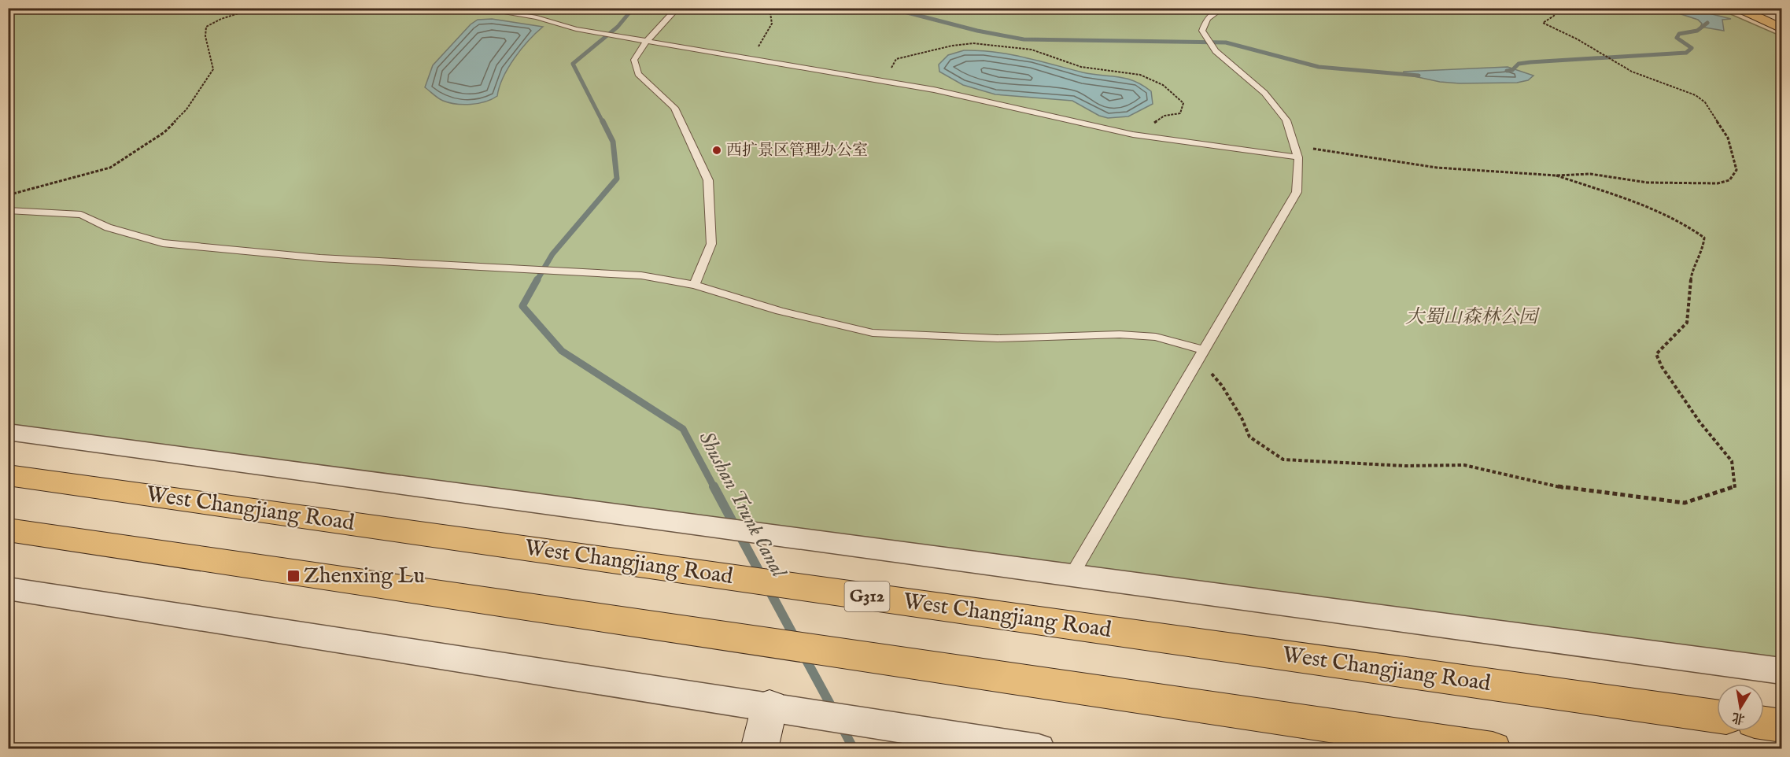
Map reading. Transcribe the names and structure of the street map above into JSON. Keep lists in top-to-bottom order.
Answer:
{
  "streets": {
    "highway": ["West Changjiang Road", "G312"]
  },
  "water": ["Shushan Trunk Canal"],
  "parks": ["大蜀山森林公园"],
  "places": {
    "other": ["西扩景区管理办公室"],
    "transit": ["Zhenxing Lu"]
  },
  "north": "bottom"
}
